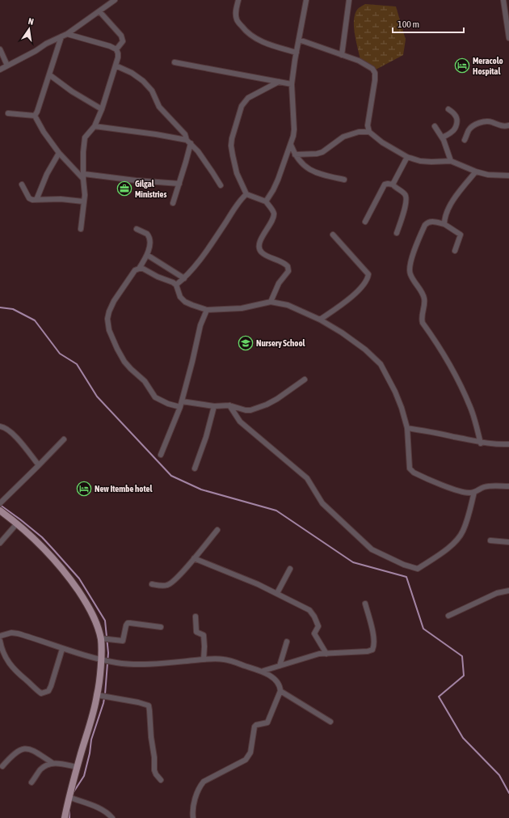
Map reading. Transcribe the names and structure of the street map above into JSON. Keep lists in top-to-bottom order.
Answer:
{
  "places": {
    "hotel": ["Meracolo Hospital", "New Itembe hotel"],
    "office": ["Gilgal Ministries"],
    "school or university": ["Nursery School"]
  },
  "scale_bar": "100 m",
  "north": "top"
}
